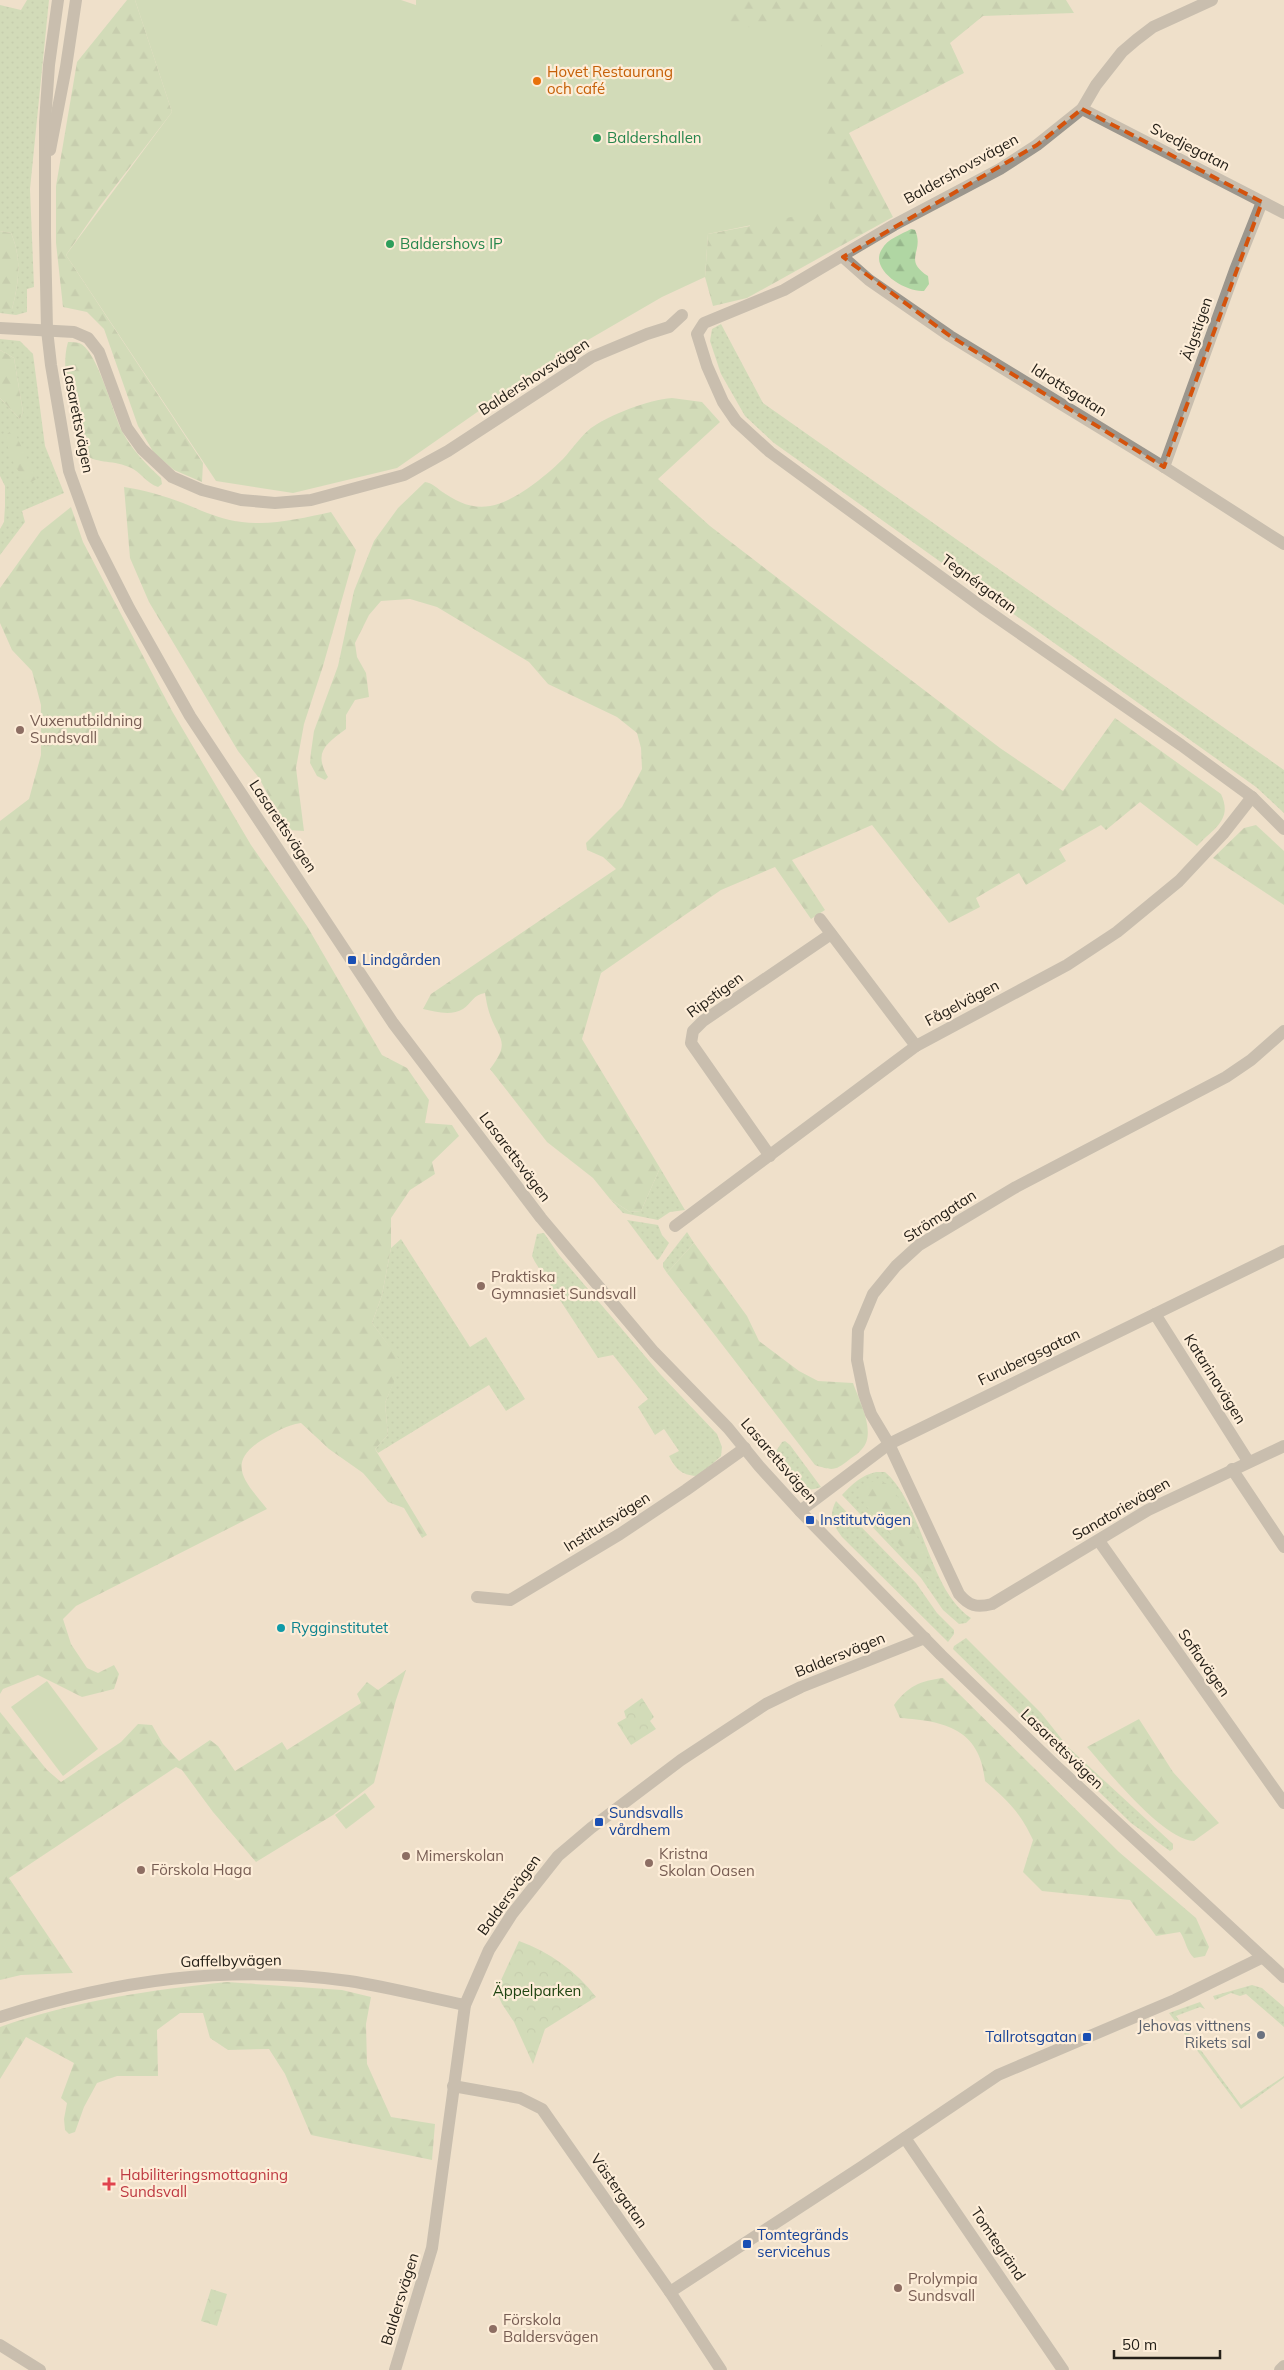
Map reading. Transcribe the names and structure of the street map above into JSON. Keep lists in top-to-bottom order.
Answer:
{
  "streets": {
    "street": [
      "Svedjegatan",
      "Baldershovsvägen",
      "Älgstigen",
      "Idrottsgatan",
      "Lasarettsvägen",
      "Tegnérgatan",
      "Ripstigen",
      "Fågelvägen",
      "Strömgatan",
      "Furubergsgatan",
      "Katarinavägen",
      "Sanatorievägen",
      "Institutsvägen",
      "Baldersvägen",
      "Sofiavägen",
      "Gaffelbyvägen",
      "Västergatan",
      "Tomtegränd"
    ]
  },
  "crossings": [
    ["Svedjegatan", "Baldershovsvägen"],
    ["Svedjegatan", "Älgstigen"],
    ["Baldershovsvägen", "Idrottsgatan"],
    ["Baldershovsvägen", "Lasarettsvägen"],
    ["Baldershovsvägen", "Tegnérgatan"],
    ["Älgstigen", "Idrottsgatan"],
    ["Lasarettsvägen", "Furubergsgatan"],
    ["Lasarettsvägen", "Institutsvägen"],
    ["Lasarettsvägen", "Baldersvägen"],
    ["Tegnérgatan", "Fågelvägen"],
    ["Ripstigen", "Fågelvägen"],
    ["Strömgatan", "Furubergsgatan"],
    ["Strömgatan", "Sanatorievägen"],
    ["Furubergsgatan", "Katarinavägen"],
    ["Katarinavägen", "Sanatorievägen"],
    ["Sanatorievägen", "Sofiavägen"],
    ["Baldersvägen", "Gaffelbyvägen"],
    ["Baldersvägen", "Västergatan"]
  ],
  "parks": ["Äppelparken"],
  "places": {
    "other": [
      "Hovet Restaurang och café",
      "Baldershallen",
      "Baldershovs IP",
      "Vuxenutbildning Sundsvall",
      "Praktiska Gymnasiet Sundsvall",
      "Rygginstitutet",
      "Mimerskolan",
      "Kristna Skolan Oasen",
      "Förskola Haga",
      "Jehovas vittnens Rikets sal",
      "Prolympia Sundsvall",
      "Förskola Baldersvägen"
    ],
    "transit": [
      "Lindgården",
      "Institutvägen",
      "Sundsvalls vårdhem",
      "Tallrotsgatan",
      "Tomtegränds servicehus"
    ],
    "health": ["Habiliteringsmottagning Sundsvall"]
  },
  "scale_bar": "50 m"
}
